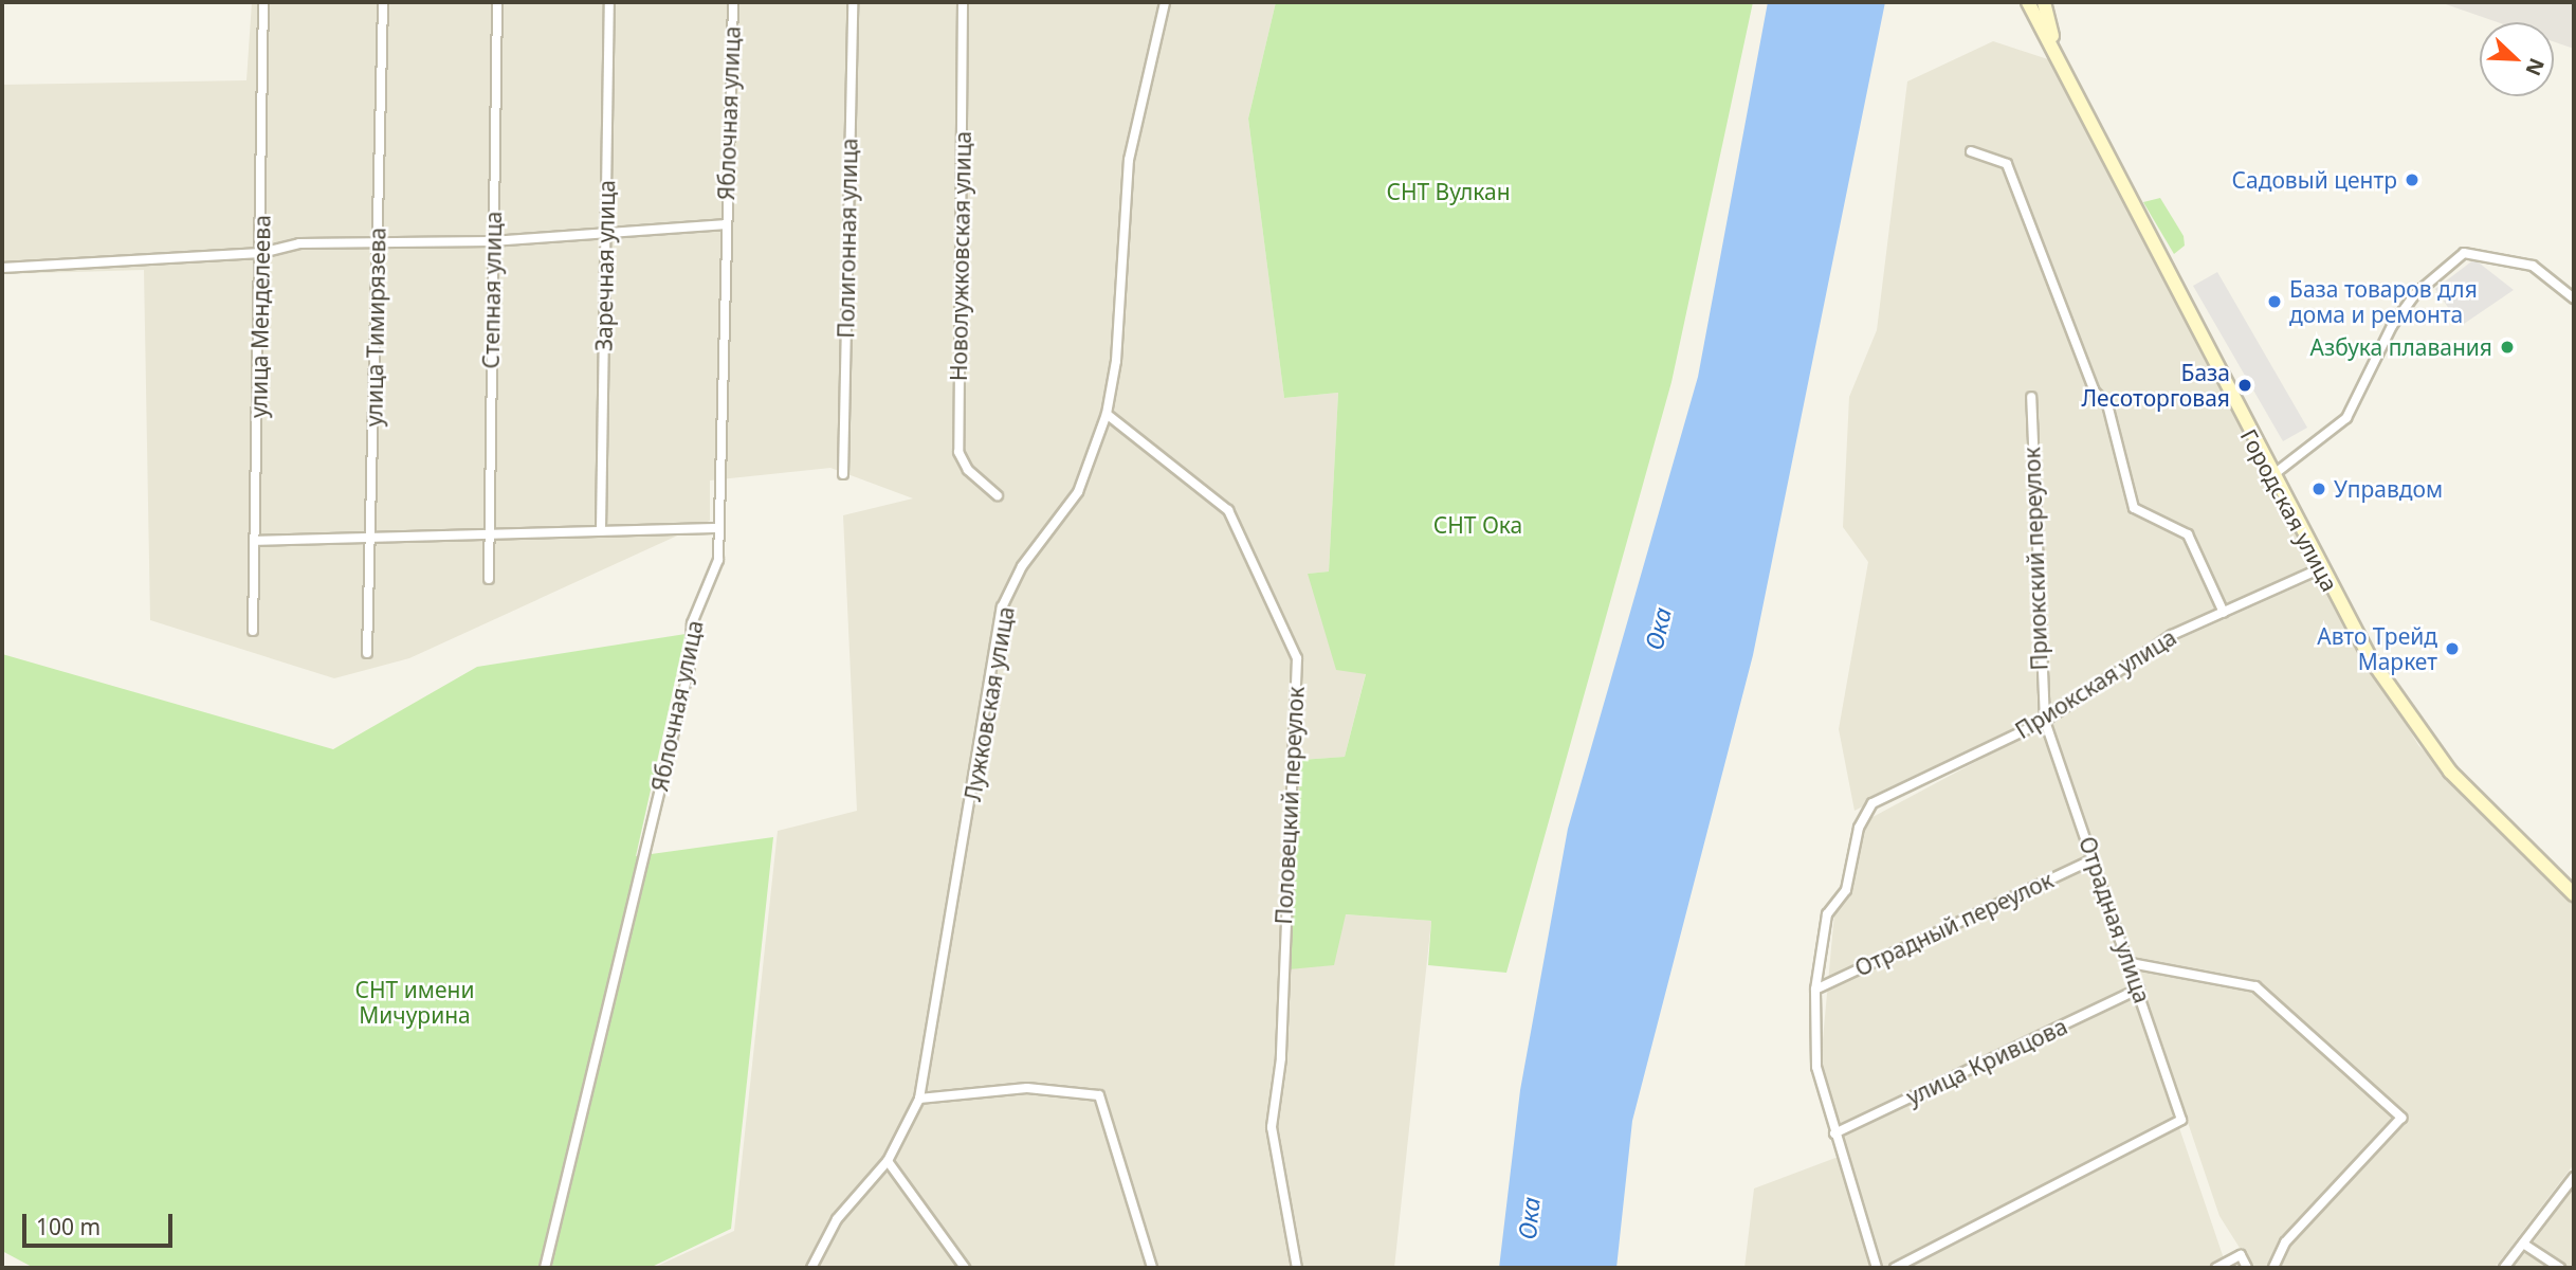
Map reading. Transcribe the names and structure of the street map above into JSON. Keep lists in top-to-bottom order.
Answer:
{
  "streets": {
    "main road": ["Городская улица"],
    "street": [
      "Яблочная улица",
      "Полигонная улица",
      "Новолужковская улица",
      "Заречная улица",
      "Степная улица",
      "улица Менделеева",
      "улица Тимирязева",
      "Приокский переулок",
      "Приокская улица",
      "Лужковская улица",
      "Половецкий переулок",
      "Отрадная улица",
      "Отрадный переулок",
      "улица Кривцова"
    ]
  },
  "crossings": [
    ["Городская улица", "Приокская улица"],
    ["Приокский переулок", "Приокская улица"],
    ["Приокский переулок", "Отрадная улица"],
    ["Приокская улица", "Отрадная улица"],
    ["Приокская улица", "Отрадный переулок"],
    ["Лужковская улица", "Половецкий переулок"],
    ["Отрадная улица", "Отрадный переулок"],
    ["Отрадная улица", "улица Кривцова"]
  ],
  "water": ["Ока"],
  "parks": ["СНТ Вулкан", "СНТ Ока", "СНТ имени Мичурина"],
  "places": [
    "Садовый центр",
    "База товаров для дома и ремонта",
    "Азбука плавания",
    "База Лесоторговая",
    "Управдом",
    "Авто Трейд Маркет"
  ],
  "scale_bar": "100 m",
  "north": "bottom right"
}
